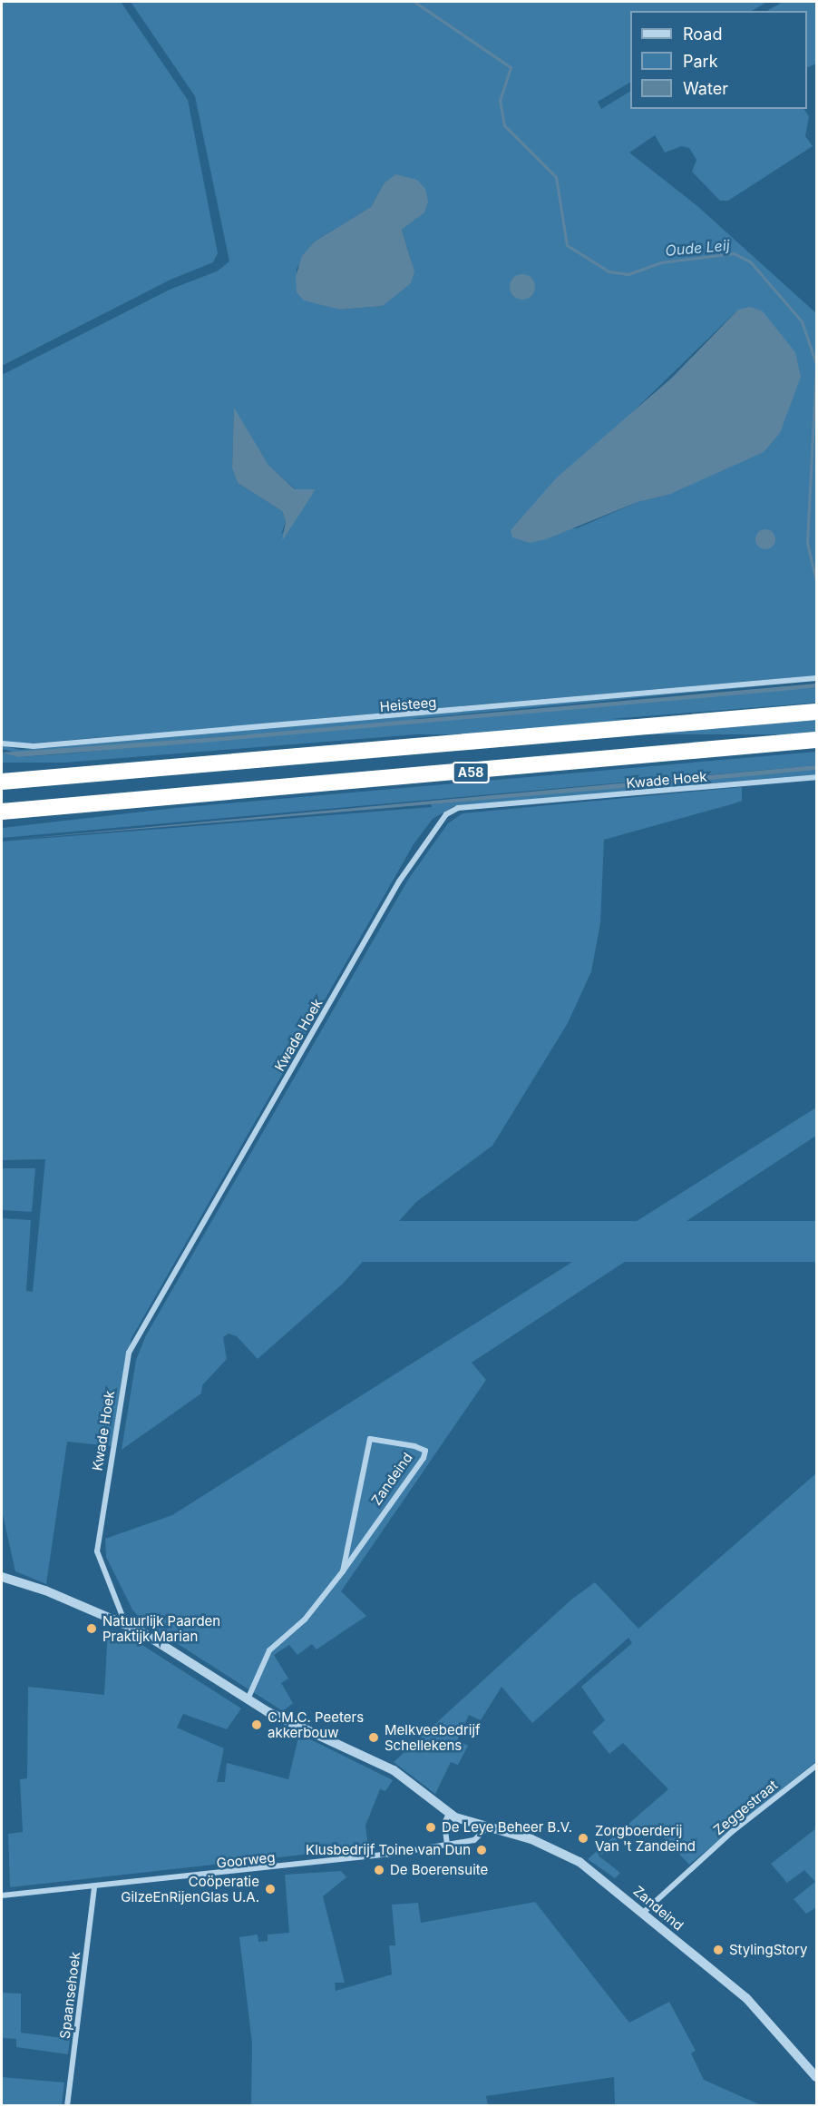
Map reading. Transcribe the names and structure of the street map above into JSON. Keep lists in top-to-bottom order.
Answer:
{
  "streets": {
    "highway": ["A58"],
    "street": [
      "Heisteeg",
      "Kwade Hoek",
      "Zandeind",
      "Zeggestraat",
      "Goorweg",
      "Spaansehoek"
    ]
  },
  "crossings": [
    ["Kwade Hoek", "Zandeind"],
    ["Zandeind", "Zeggestraat"],
    ["Zandeind", "Goorweg"],
    ["Goorweg", "Spaansehoek"]
  ],
  "water": ["Oude Leij"],
  "places": [
    "Natuurlijk Paarden Praktijk Marian",
    "C.M.C. Peeters akkerbouw",
    "Melkveebedrijf Schellekens",
    "De Leye Beheer B.V.",
    "Zorgboerderij Van 't Zandeind",
    "Klusbedrijf Toine van Dun",
    "De Boerensuite",
    "Coöperatie GilzeEnRijenGlas U.A.",
    "StylingStory"
  ],
  "legend": ["Road", "Park", "Water"]
}
